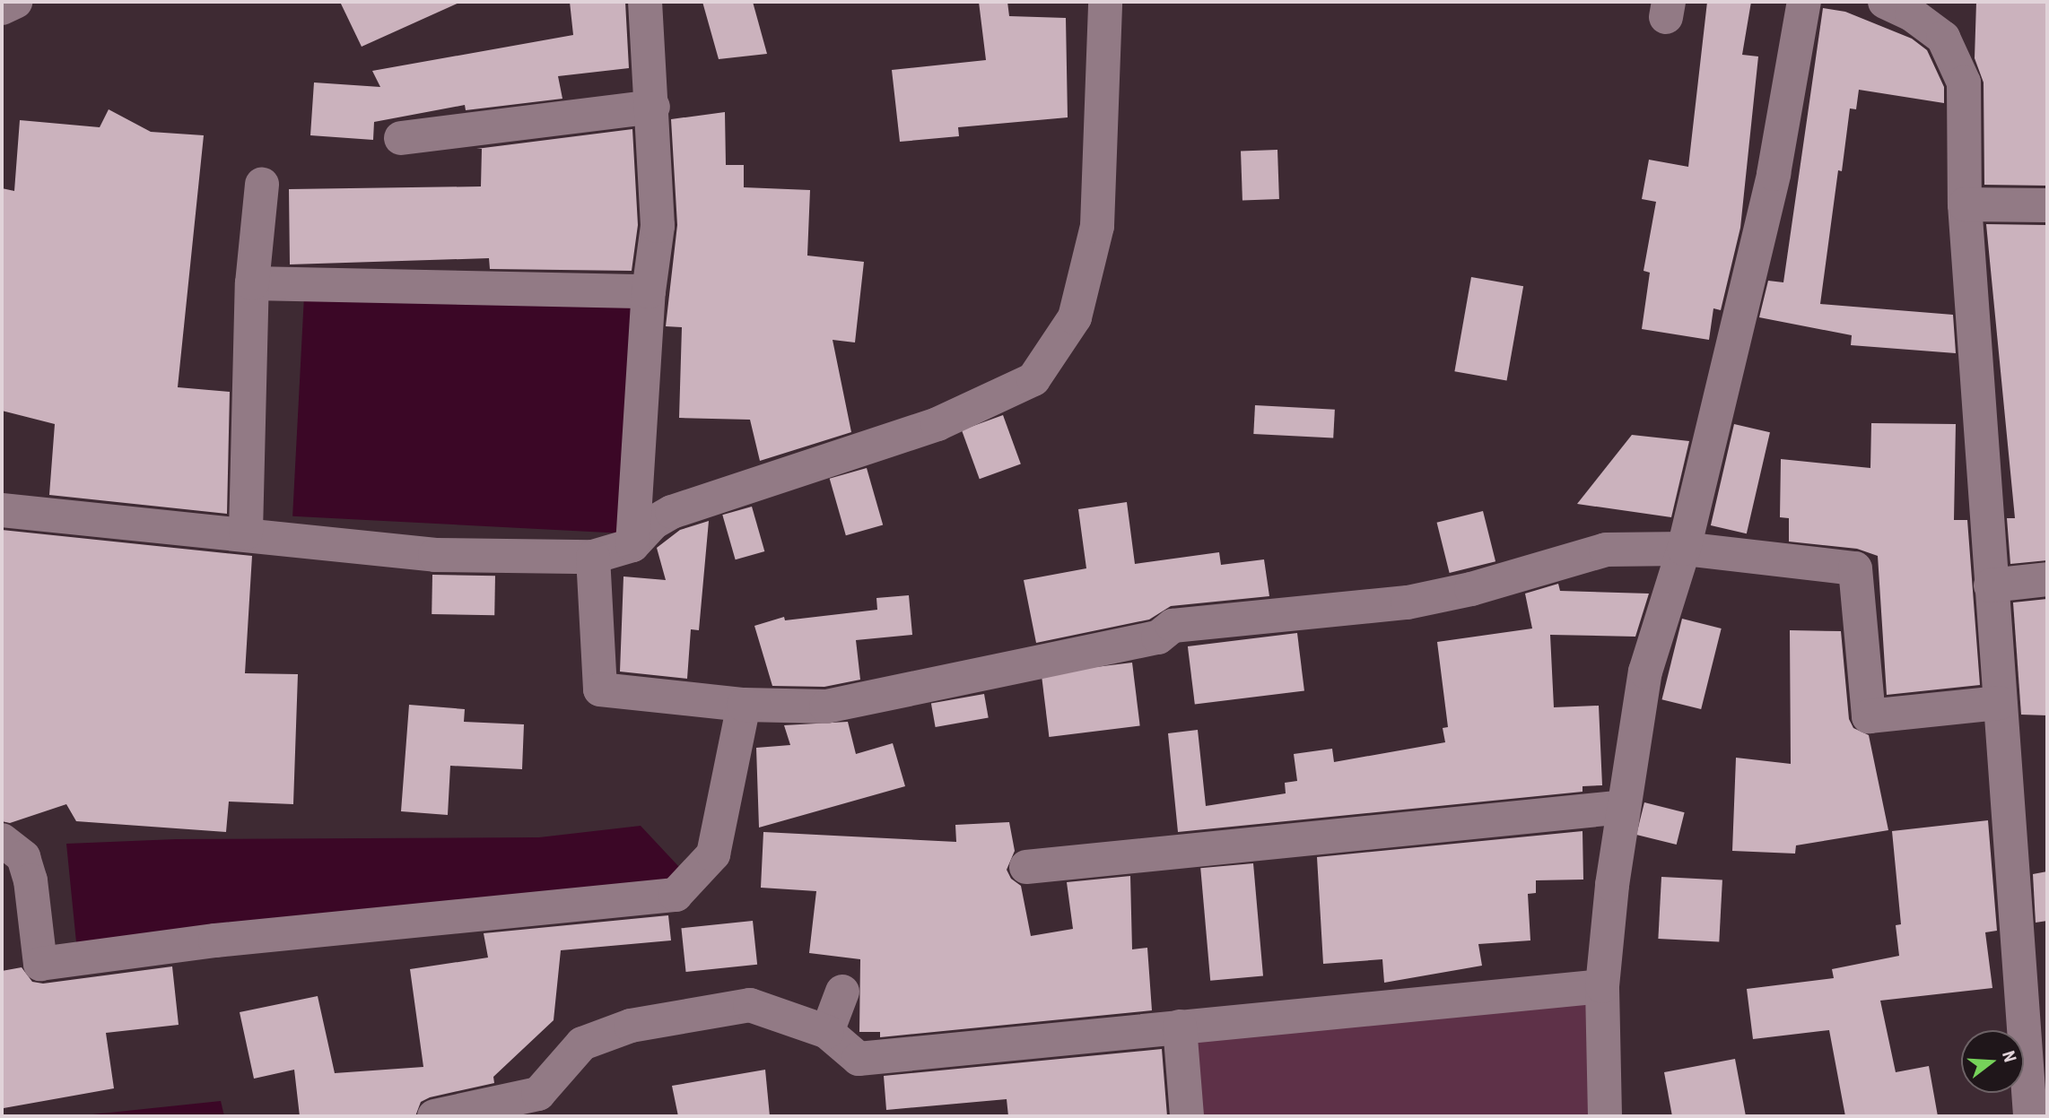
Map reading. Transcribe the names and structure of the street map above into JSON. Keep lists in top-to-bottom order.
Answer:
{
  "north": "right"
}
